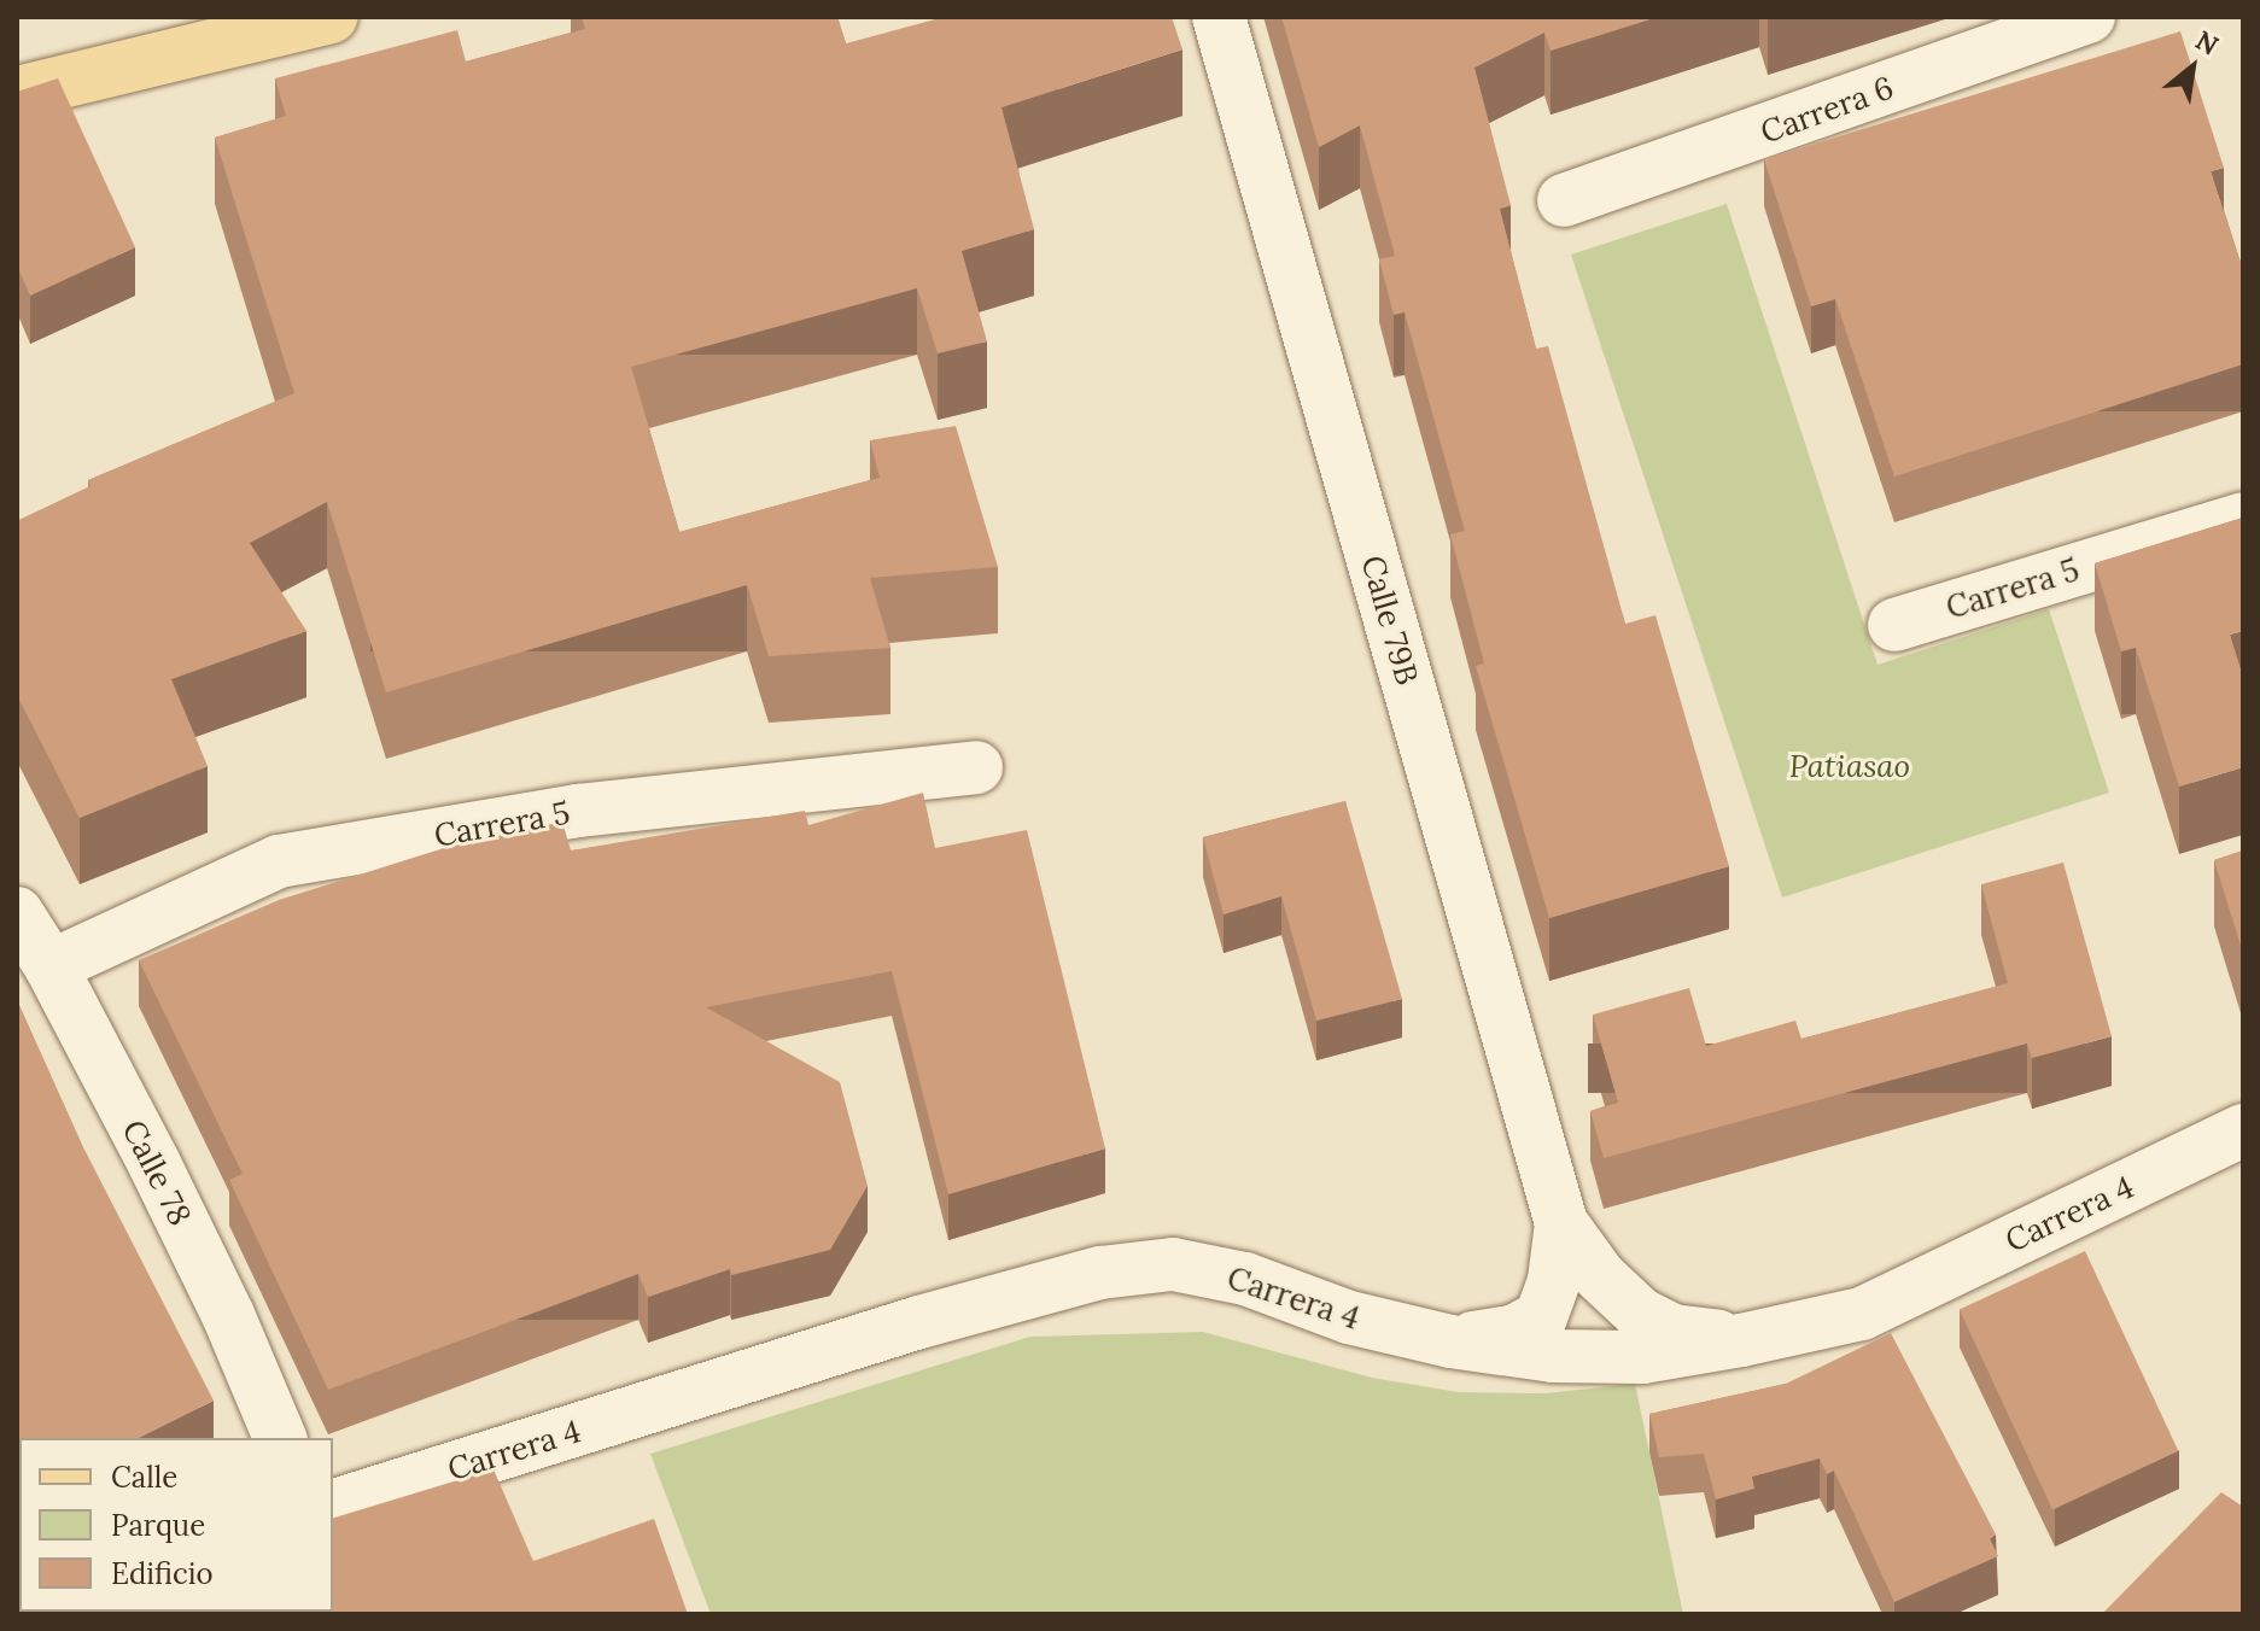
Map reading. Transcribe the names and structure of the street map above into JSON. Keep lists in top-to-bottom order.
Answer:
{
  "streets": {
    "street": [
      "Carrera 6",
      "Carrera 5",
      "Calle 79B",
      "Calle 78",
      "Carrera 4"
    ]
  },
  "crossings": [
    ["Carrera 5", "Calle 78"],
    ["Calle 79B", "Carrera 4"]
  ],
  "parks": ["Patiasao"],
  "legend": ["Calle", "Parque", "Edificio"],
  "north": "top right"
}
